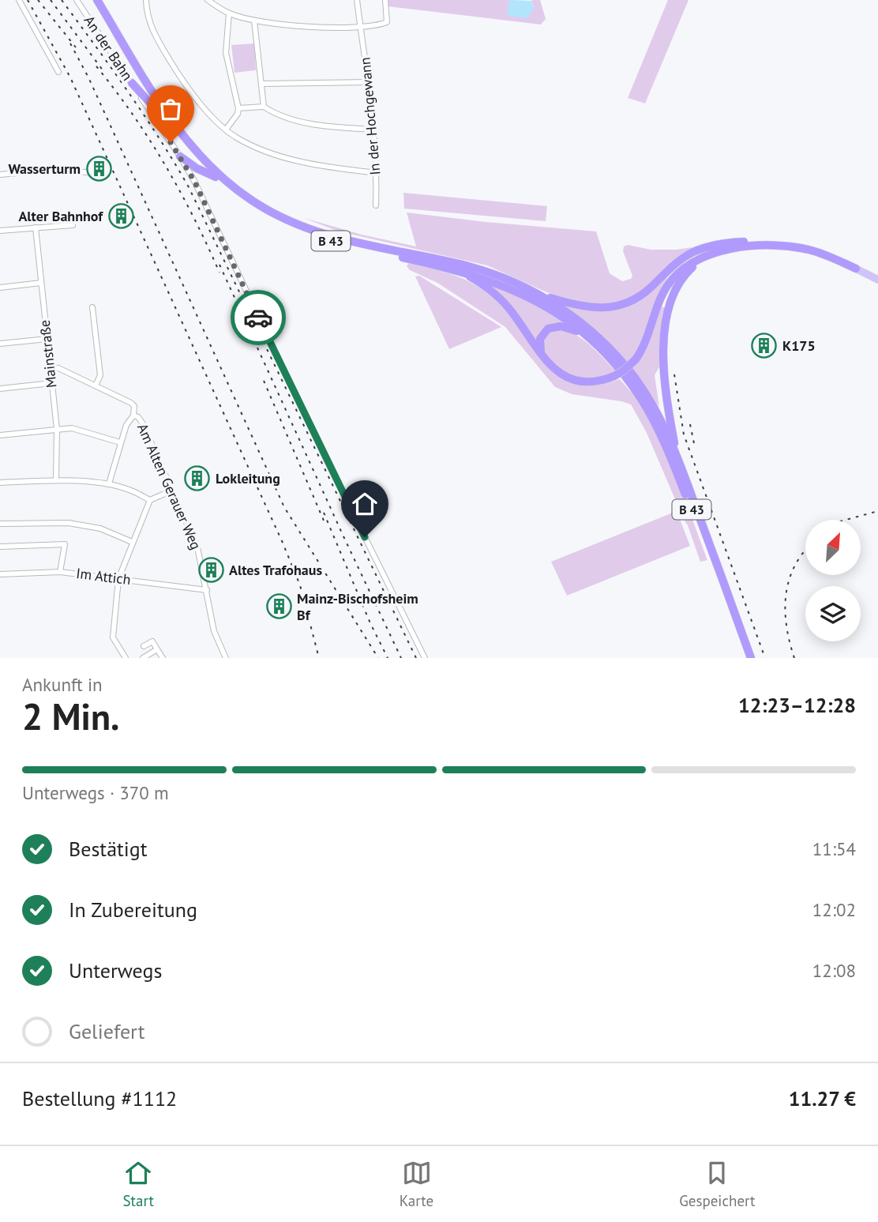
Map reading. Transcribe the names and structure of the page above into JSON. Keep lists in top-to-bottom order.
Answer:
{
  "streets": {
    "highway": ["B 43"],
    "street": [
      "An der Bahn",
      "In der Hochgewann",
      "Mainstraße",
      "Am Alten Gerauer Weg",
      "Im Attich"
    ]
  },
  "crossings": [
    ["Am Alten Gerauer Weg", "Im Attich"]
  ],
  "places": {
    "building": [
      "Wasserturm",
      "Alter Bahnhof",
      "K175",
      "Lokleitung",
      "Altes Trafohaus",
      "Mainz-Bischofsheim Bf"
    ]
  },
  "north": "top right",
  "page": {
    "heading": ["2 Min.", "Ankunft in", "12:23–12:28"],
    "panel": ["Bestellung #1112", "11.27 €"],
    "bar": "Unterwegs · 370 m",
    "list": [
      ["Bestätigt", "11:54"],
      ["In Zubereitung", "12:02"],
      ["Unterwegs", "12:08"],
      "Geliefert"
    ],
    "tabs": ["Start", "Karte", "Gespeichert"]
  }
}
